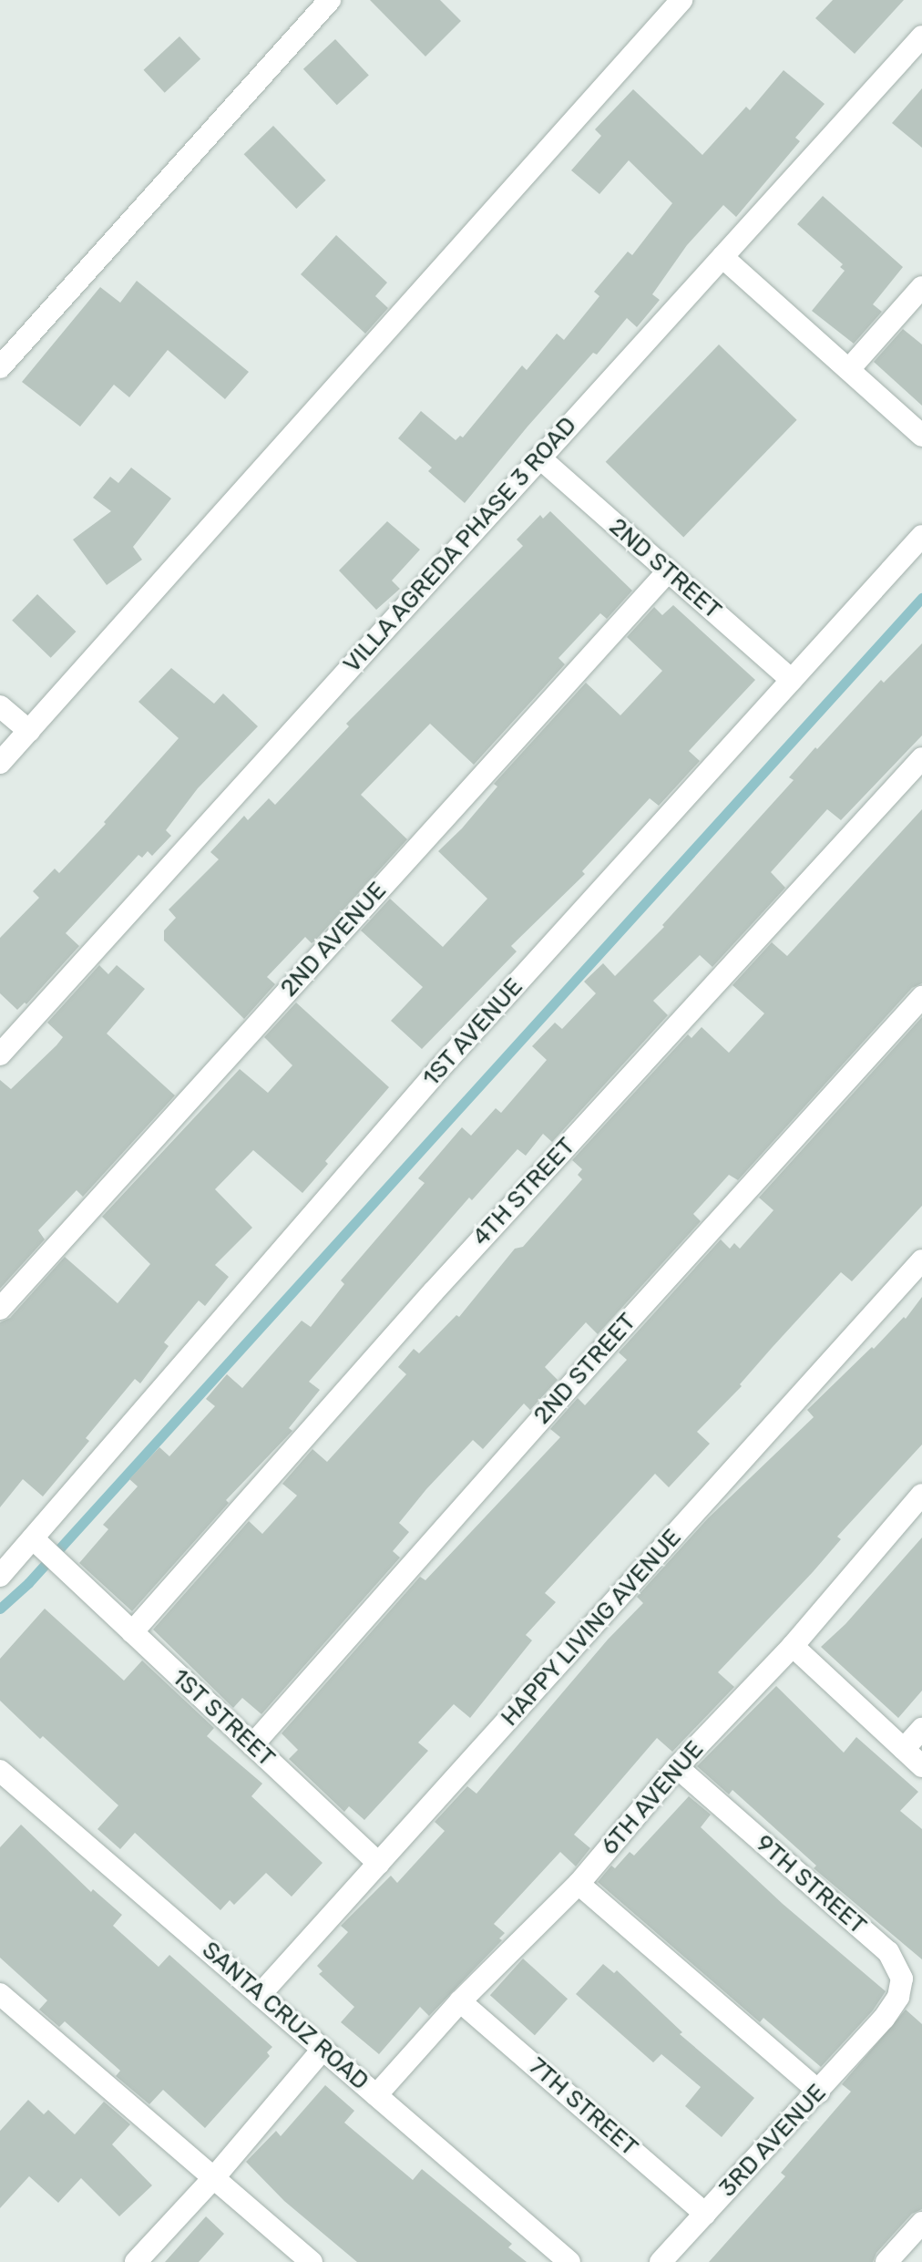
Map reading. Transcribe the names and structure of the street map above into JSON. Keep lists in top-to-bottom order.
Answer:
{
  "streets": {
    "street": [
      "VILLA AGREDA PHASE 3 ROAD",
      "2ND STREET",
      "2ND AVENUE",
      "1ST AVENUE",
      "4TH STREET",
      "HAPPY LIVING AVENUE",
      "1ST STREET",
      "6TH AVENUE",
      "9TH STREET",
      "SANTA CRUZ ROAD",
      "7TH STREET",
      "3RD AVENUE"
    ]
  },
  "crossings": [
    ["VILLA AGREDA PHASE 3 ROAD", "2ND STREET"],
    ["2ND STREET", "2ND AVENUE"],
    ["2ND STREET", "1ST AVENUE"],
    ["2ND STREET", "1ST STREET"],
    ["1ST AVENUE", "1ST STREET"],
    ["4TH STREET", "1ST STREET"],
    ["HAPPY LIVING AVENUE", "1ST STREET"],
    ["HAPPY LIVING AVENUE", "SANTA CRUZ ROAD"],
    ["6TH AVENUE", "9TH STREET"],
    ["6TH AVENUE", "SANTA CRUZ ROAD"],
    ["6TH AVENUE", "7TH STREET"],
    ["9TH STREET", "3RD AVENUE"],
    ["7TH STREET", "3RD AVENUE"]
  ]
}
